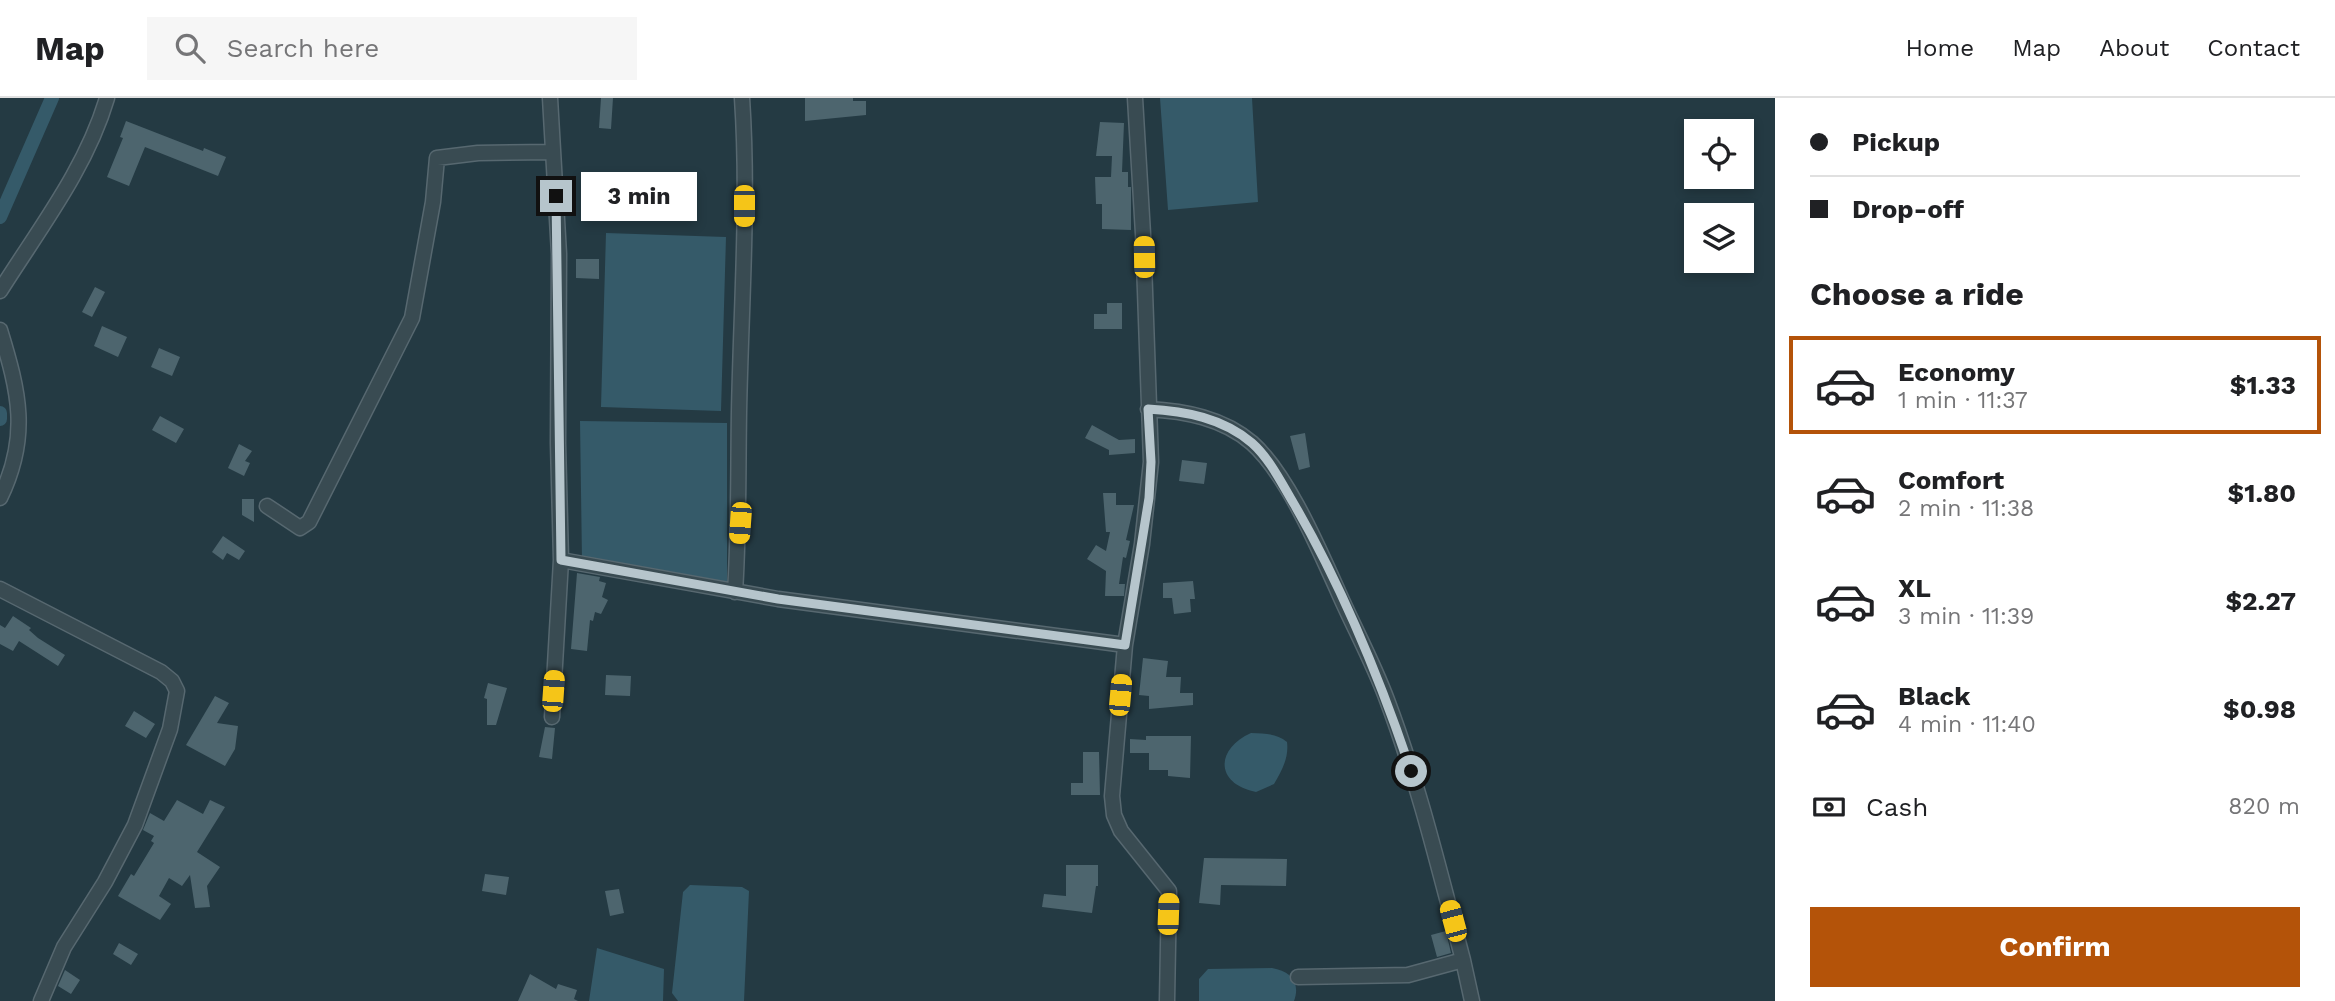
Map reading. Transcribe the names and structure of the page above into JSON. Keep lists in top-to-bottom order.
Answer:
{
  "page": {
    "header": "Map",
    "search": "Search here",
    "nav": [
      "Home",
      "Map",
      "About",
      "Contact"
    ],
    "banner": ["Pickup", "Drop-off"],
    "bubble": "3 min",
    "heading": "Choose a ride",
    "list": [
      {
        "name": "Economy",
        "note": "1 min · 11:37",
        "value": "$1.33"
      },
      {
        "name": "Comfort",
        "note": "2 min · 11:38",
        "value": "$1.80"
      },
      {
        "name": "XL",
        "note": "3 min · 11:39",
        "value": "$2.27"
      },
      {
        "name": "Black",
        "note": "4 min · 11:40",
        "value": "$0.98"
      }
    ],
    "pay": ["Cash", "820 m"],
    "buttons": "Confirm"
  }
}
